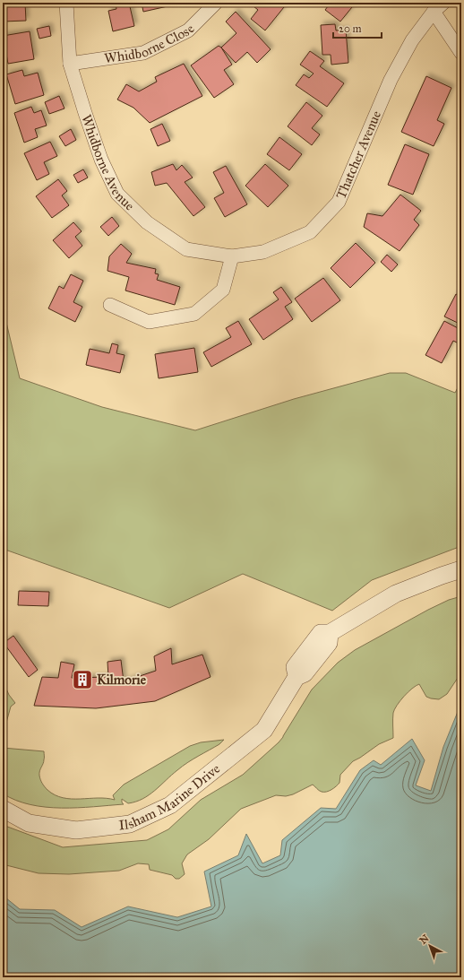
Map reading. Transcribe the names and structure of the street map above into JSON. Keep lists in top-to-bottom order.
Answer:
{
  "streets": {
    "street": [
      "Whidborne Close",
      "Thatcher Avenue",
      "Whidborne Avenue",
      "Ilsham Marine Drive"
    ]
  },
  "crossings": [
    ["Whidborne Close", "Whidborne Avenue"],
    ["Thatcher Avenue", "Whidborne Avenue"]
  ],
  "places": {
    "building": ["Kilmorie"]
  },
  "scale_bar": "20 m",
  "north": "top left"
}
